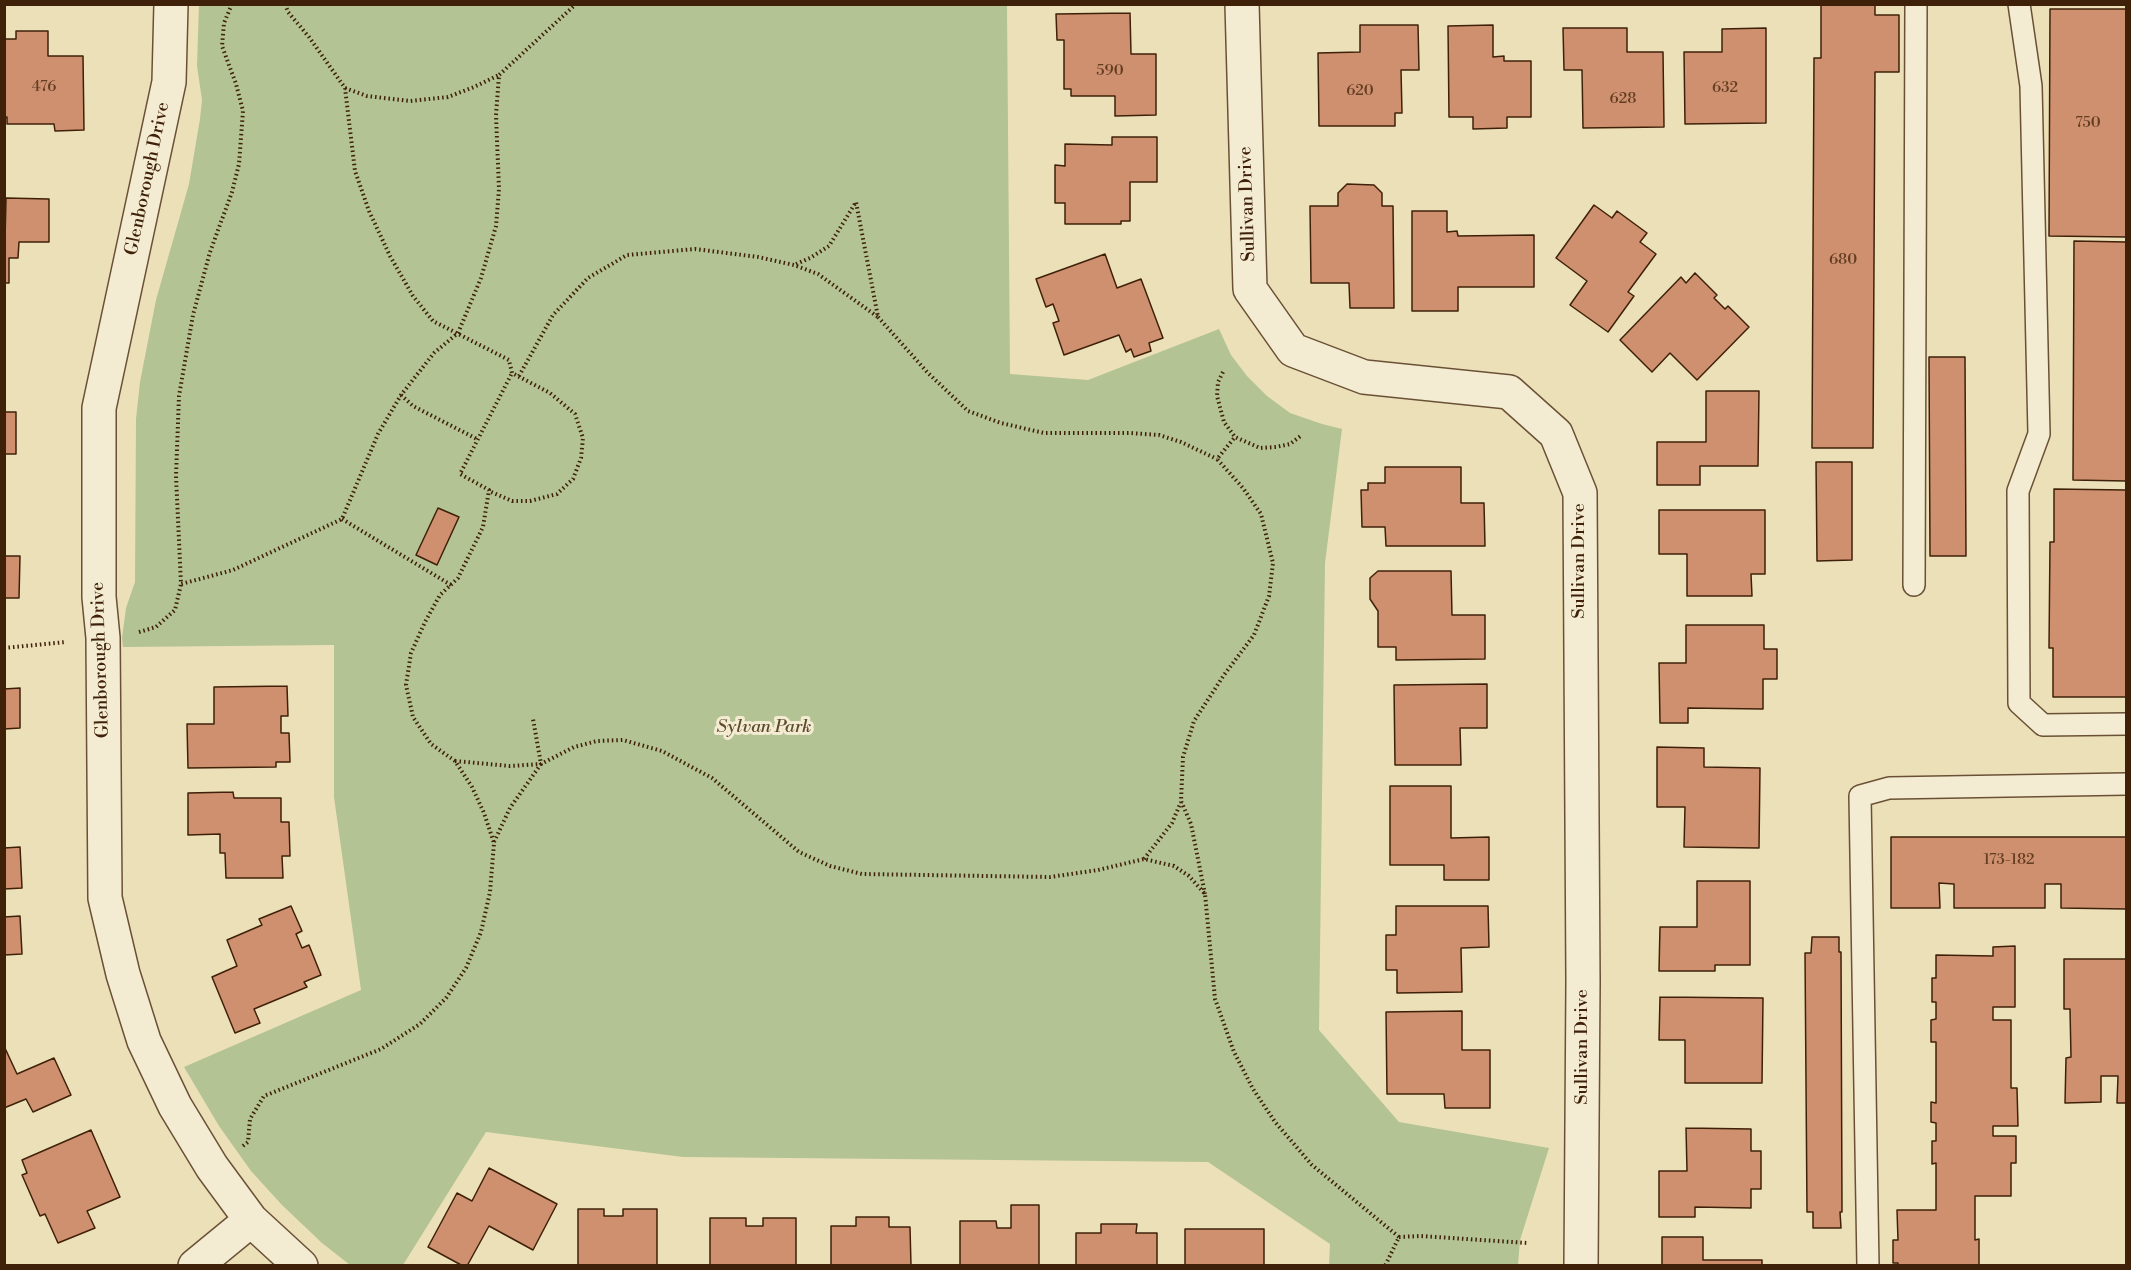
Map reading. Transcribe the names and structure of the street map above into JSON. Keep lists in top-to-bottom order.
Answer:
{
  "streets": {
    "street": ["Glenborough Drive", "Sullivan Drive"]
  },
  "parks": ["Sylvan Park"],
  "house_numbers": [
    "590",
    "476",
    "632",
    "620",
    "628",
    "750",
    "680",
    "173-182"
  ]
}
